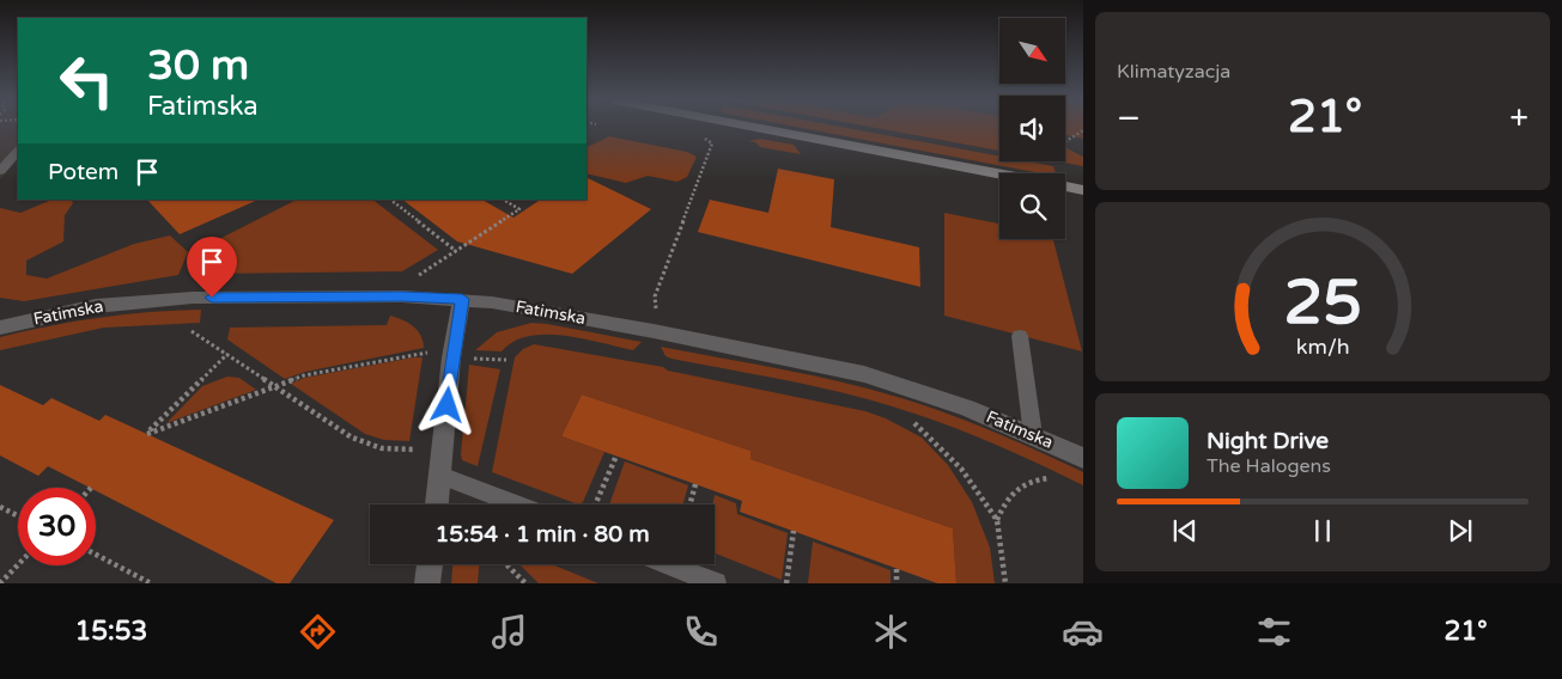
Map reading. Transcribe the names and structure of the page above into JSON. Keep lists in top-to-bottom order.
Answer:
{
  "streets": {
    "street": ["Fatimska"]
  },
  "north": "bottom right",
  "page": {
    "tile": "Klimatyzacja",
    "turn": ["30 m", "Fatimska"],
    "heat": ["−", "21°", "+"],
    "then": "Potem",
    "song": ["Night Drive", "The Halogens"],
    "limit": "30",
    "trip": "15:54 · 1 min · 80 m",
    "tabs": ["15:53", "21°"],
    "gauge": ["25", "km/h"]
  }
}
